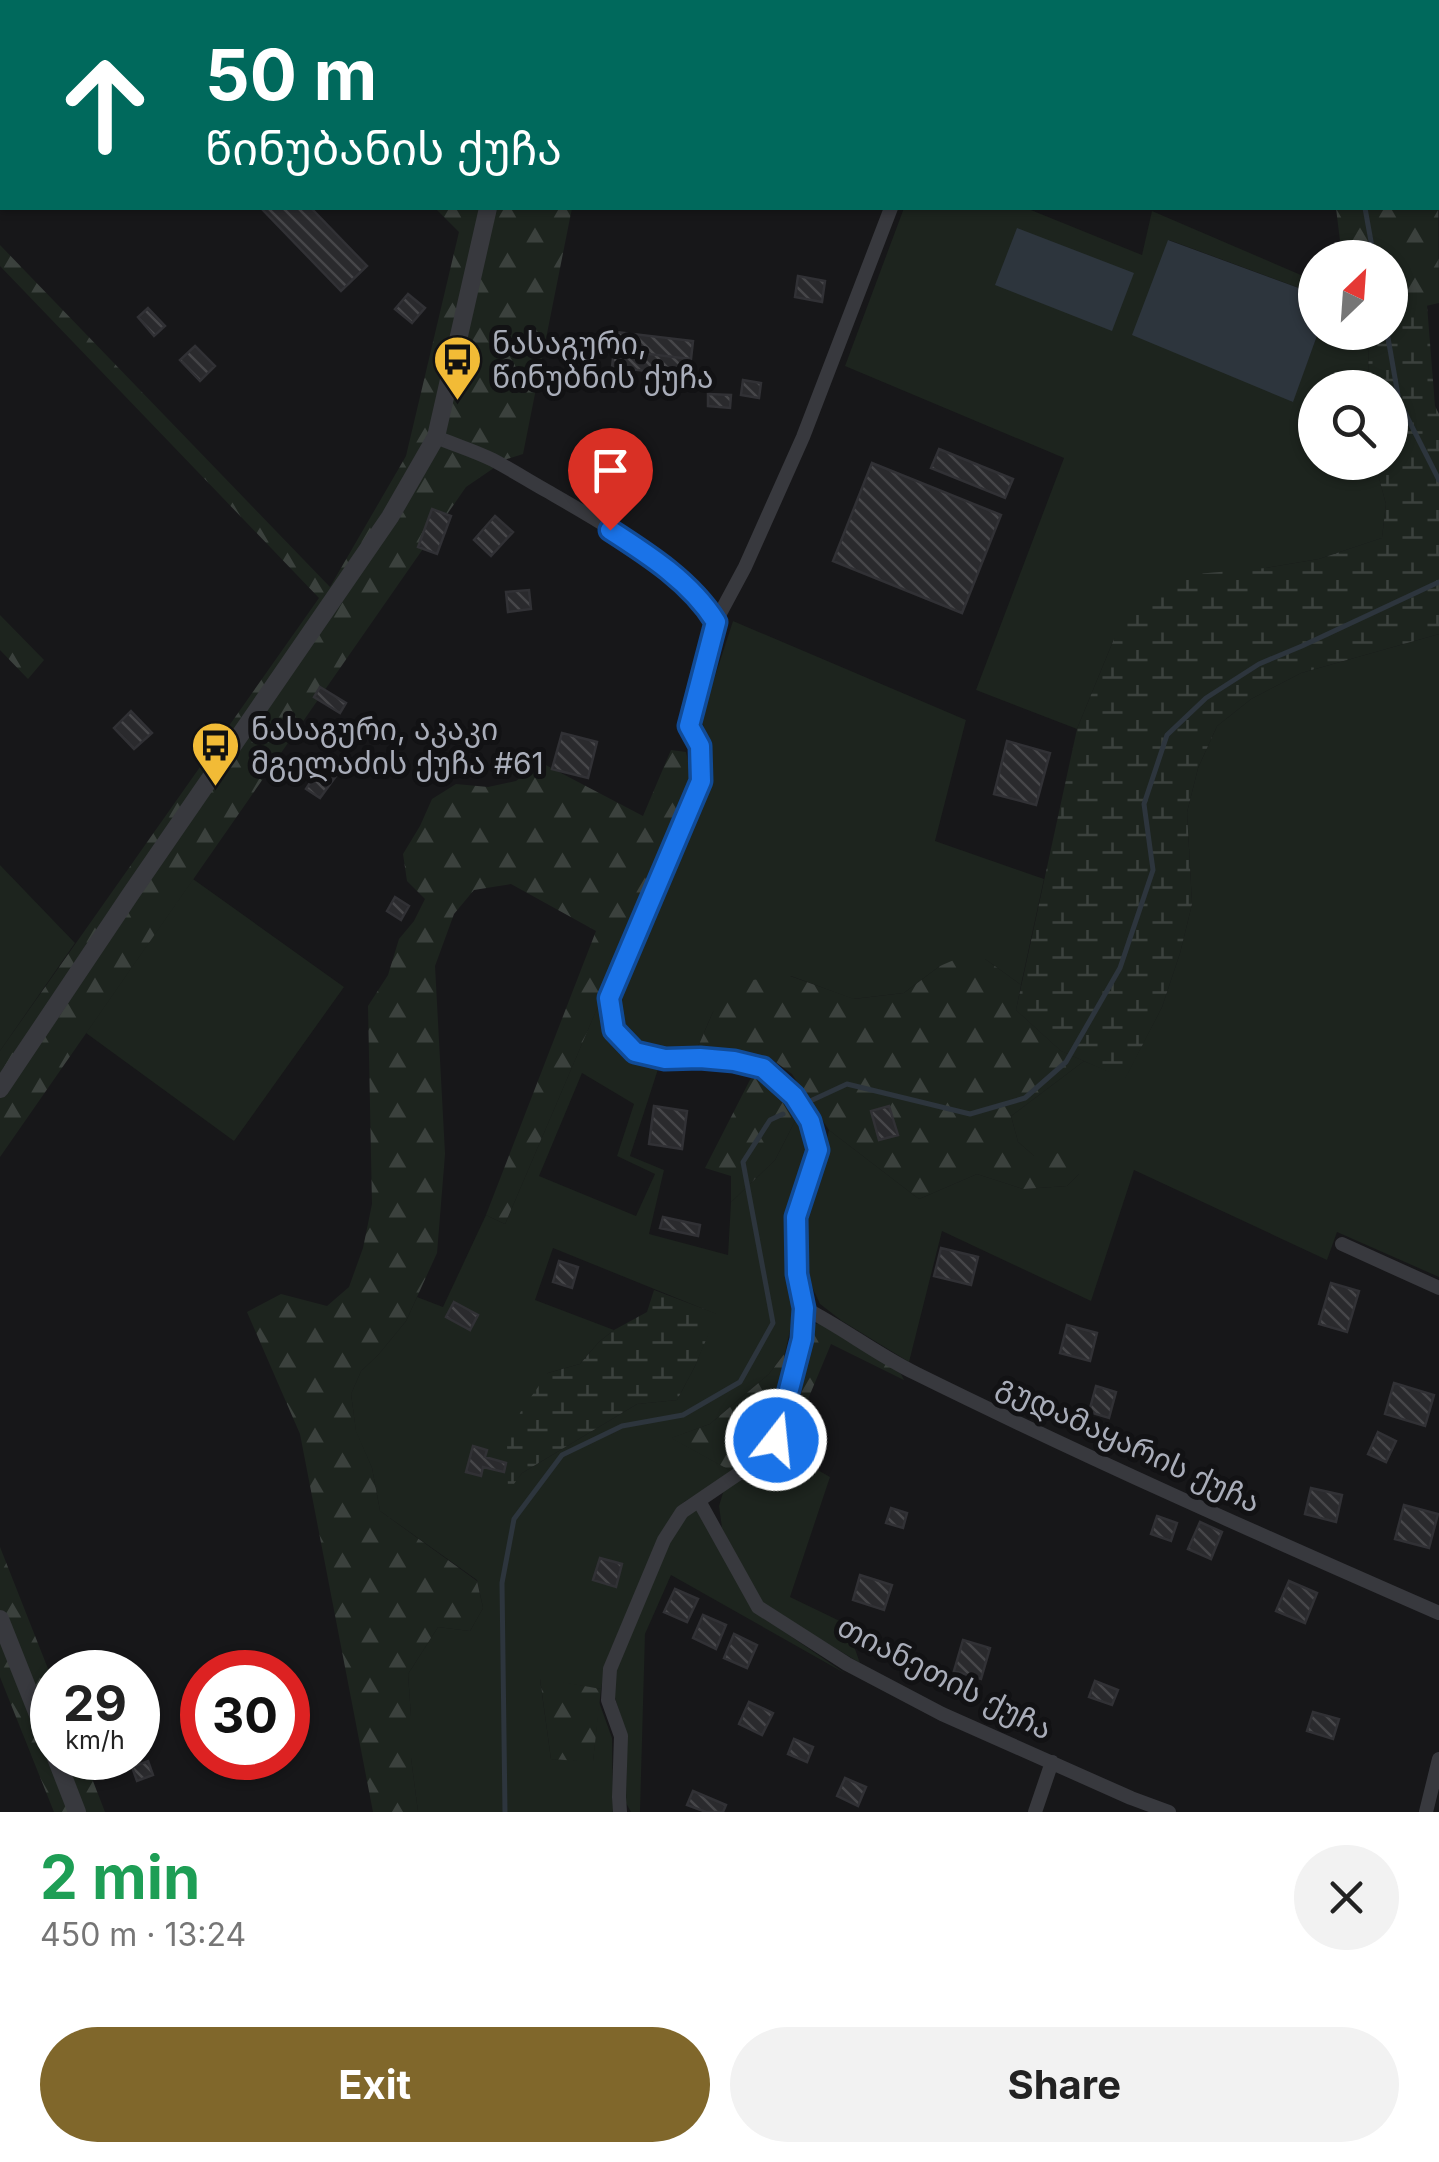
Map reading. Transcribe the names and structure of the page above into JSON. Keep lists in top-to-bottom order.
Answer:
{
  "streets": {
    "street": ["გუდამაყარის ქუჩა", "თიანეთის ქუჩა"]
  },
  "places": {
    "bus stop": ["ნასაგური, წინუბნის ქუჩა", "ნასაგური, აკაკი მგელაძის ქუჩა #61"]
  },
  "north": "top right",
  "page": {
    "turn": ["50 m", "წინუბანის ქუჩა"],
    "speed": "29 km/h",
    "limit": "30",
    "heading": ["2 min", "450 m · 13:24"],
    "buttons": ["Exit", "Share"]
  }
}
